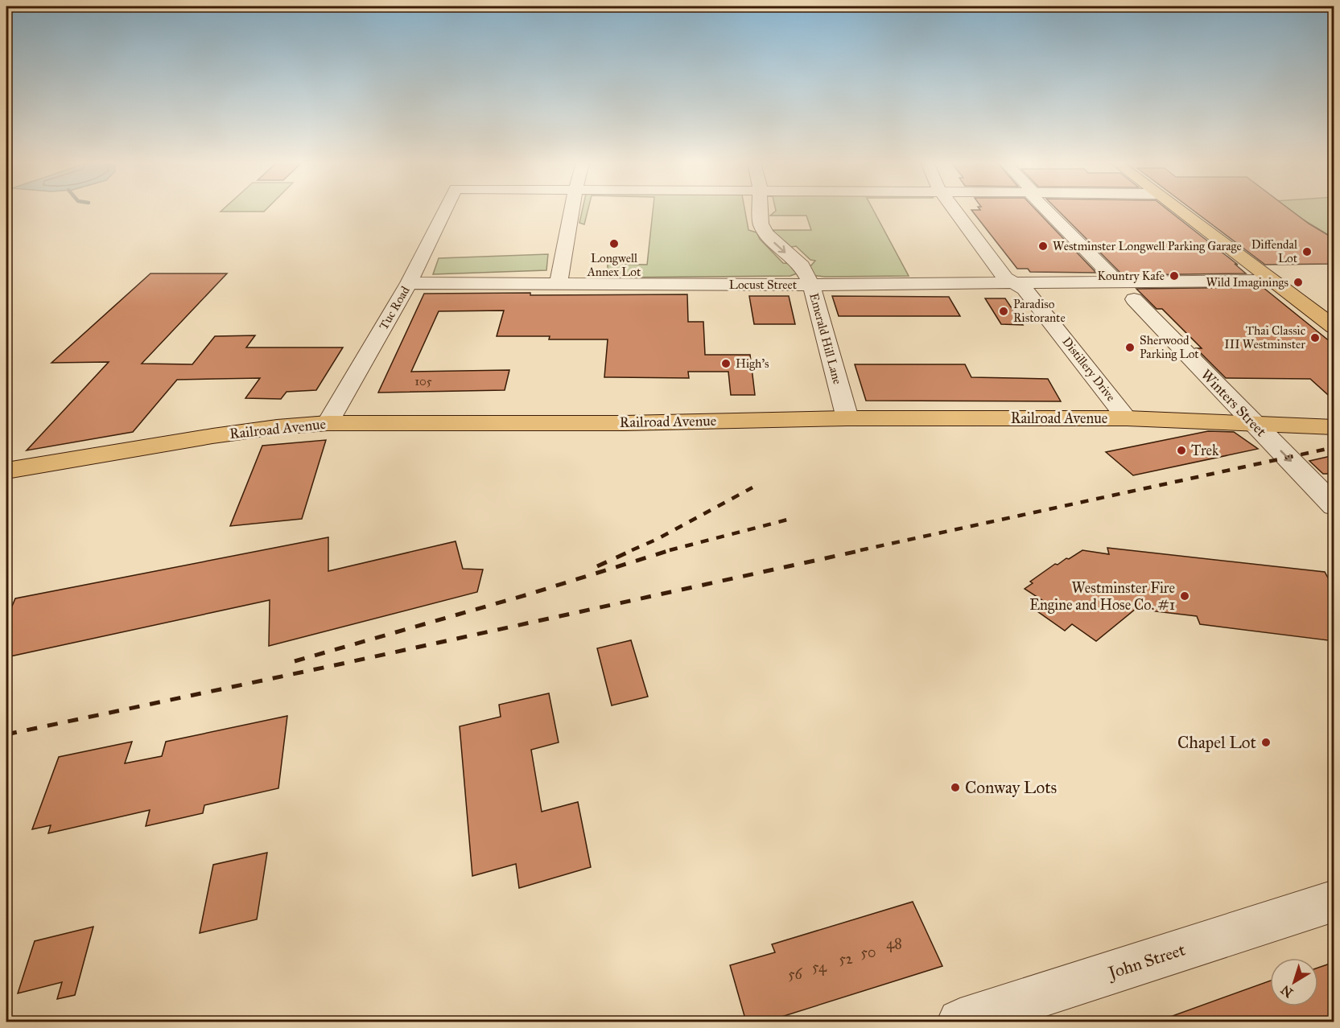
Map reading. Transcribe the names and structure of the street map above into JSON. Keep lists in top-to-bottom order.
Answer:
{
  "streets": {
    "main road": ["Railroad Avenue"],
    "street": [
      "Locust Street",
      "Tuc Road",
      "Emerald Hill Lane",
      "Distillery Drive",
      "Winters Street",
      "John Street"
    ]
  },
  "crossings": [
    ["Locust Street", "Tuc Road"],
    ["Locust Street", "Emerald Hill Lane"],
    ["Locust Street", "Distillery Drive"],
    ["Tuc Road", "Railroad Avenue"],
    ["Emerald Hill Lane", "Railroad Avenue"],
    ["Distillery Drive", "Railroad Avenue"],
    ["Winters Street", "Railroad Avenue"]
  ],
  "one_way": ["Emerald Hill Lane", "Winters Street"],
  "places": [
    "Longwell Annex Lot",
    "Westminster Longwell Parking Garage",
    "Diffendal Lot",
    "Kountry Kafe",
    "Wild Imaginings",
    "Paradiso Ristorante",
    "Thai Classic III Westminster",
    "Sherwood Parking Lot",
    "High’s",
    "Trek",
    "Westminster Fire Engine and Hose Co. #1",
    "Chapel Lot",
    "Conway Lots"
  ],
  "house_numbers": [
    "105",
    "48",
    "50",
    "52",
    "54",
    "56"
  ],
  "north": "bottom left"
}
